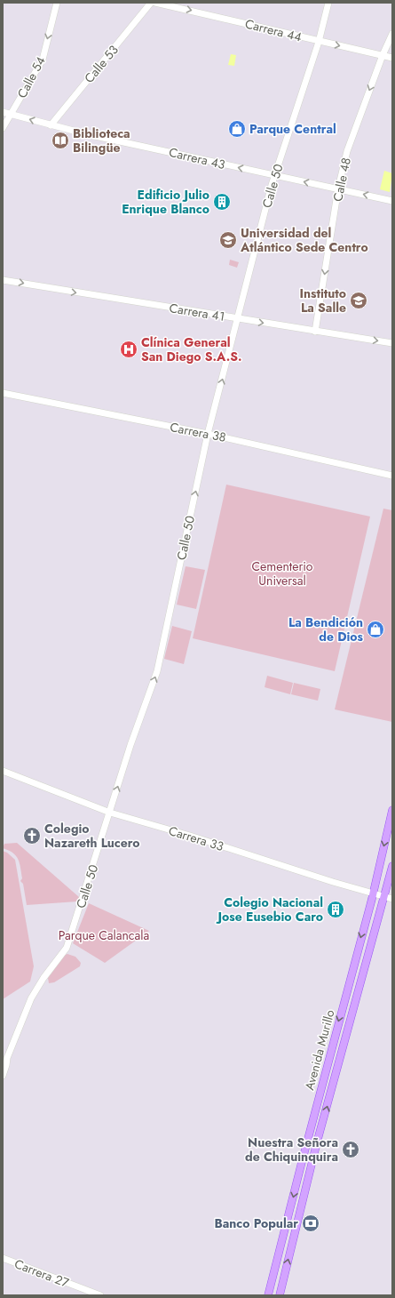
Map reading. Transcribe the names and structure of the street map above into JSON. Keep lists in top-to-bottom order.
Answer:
{
  "streets": {
    "main road": ["Avenida Murillo"],
    "street": [
      "Carrera 44",
      "Calle 53",
      "Calle 54",
      "Carrera 43",
      "Calle 48",
      "Calle 50",
      "Carrera 41",
      "Carrera 38",
      "Carrera 33",
      "Carrera 27"
    ]
  },
  "crossings": [
    ["Carrera 44", "Calle 48"],
    ["Carrera 44", "Calle 50"],
    ["Calle 53", "Carrera 43"],
    ["Calle 54", "Carrera 43"],
    ["Carrera 43", "Calle 48"],
    ["Carrera 43", "Calle 50"],
    ["Calle 48", "Carrera 41"],
    ["Calle 50", "Carrera 41"],
    ["Calle 50", "Carrera 38"],
    ["Calle 50", "Carrera 33"],
    ["Carrera 33", "Avenida Murillo"]
  ],
  "one_way": [
    "Carrera 44",
    "Calle 54",
    "Carrera 43",
    "Calle 48",
    "Calle 50",
    "Carrera 41"
  ],
  "parks": ["Cementerio Universal", "Parque Calancala"],
  "places": {
    "shop": ["Parque Central", "La Bendición de Dios"],
    "library": ["Biblioteca Bilingüe"],
    "building": ["Edificio Julio Enrique Blanco", "Colegio Nacional Jose Eusebio Caro"],
    "school or university": ["Universidad del Atlántico Sede Centro", "Instituto La Salle"],
    "hospital": ["Clínica General San Diego S.A.S."],
    "church": ["Colegio Nazareth Lucero", "Nuestra Señora de Chiquinquira"],
    "bank": ["Banco Popular"]
  }
}
